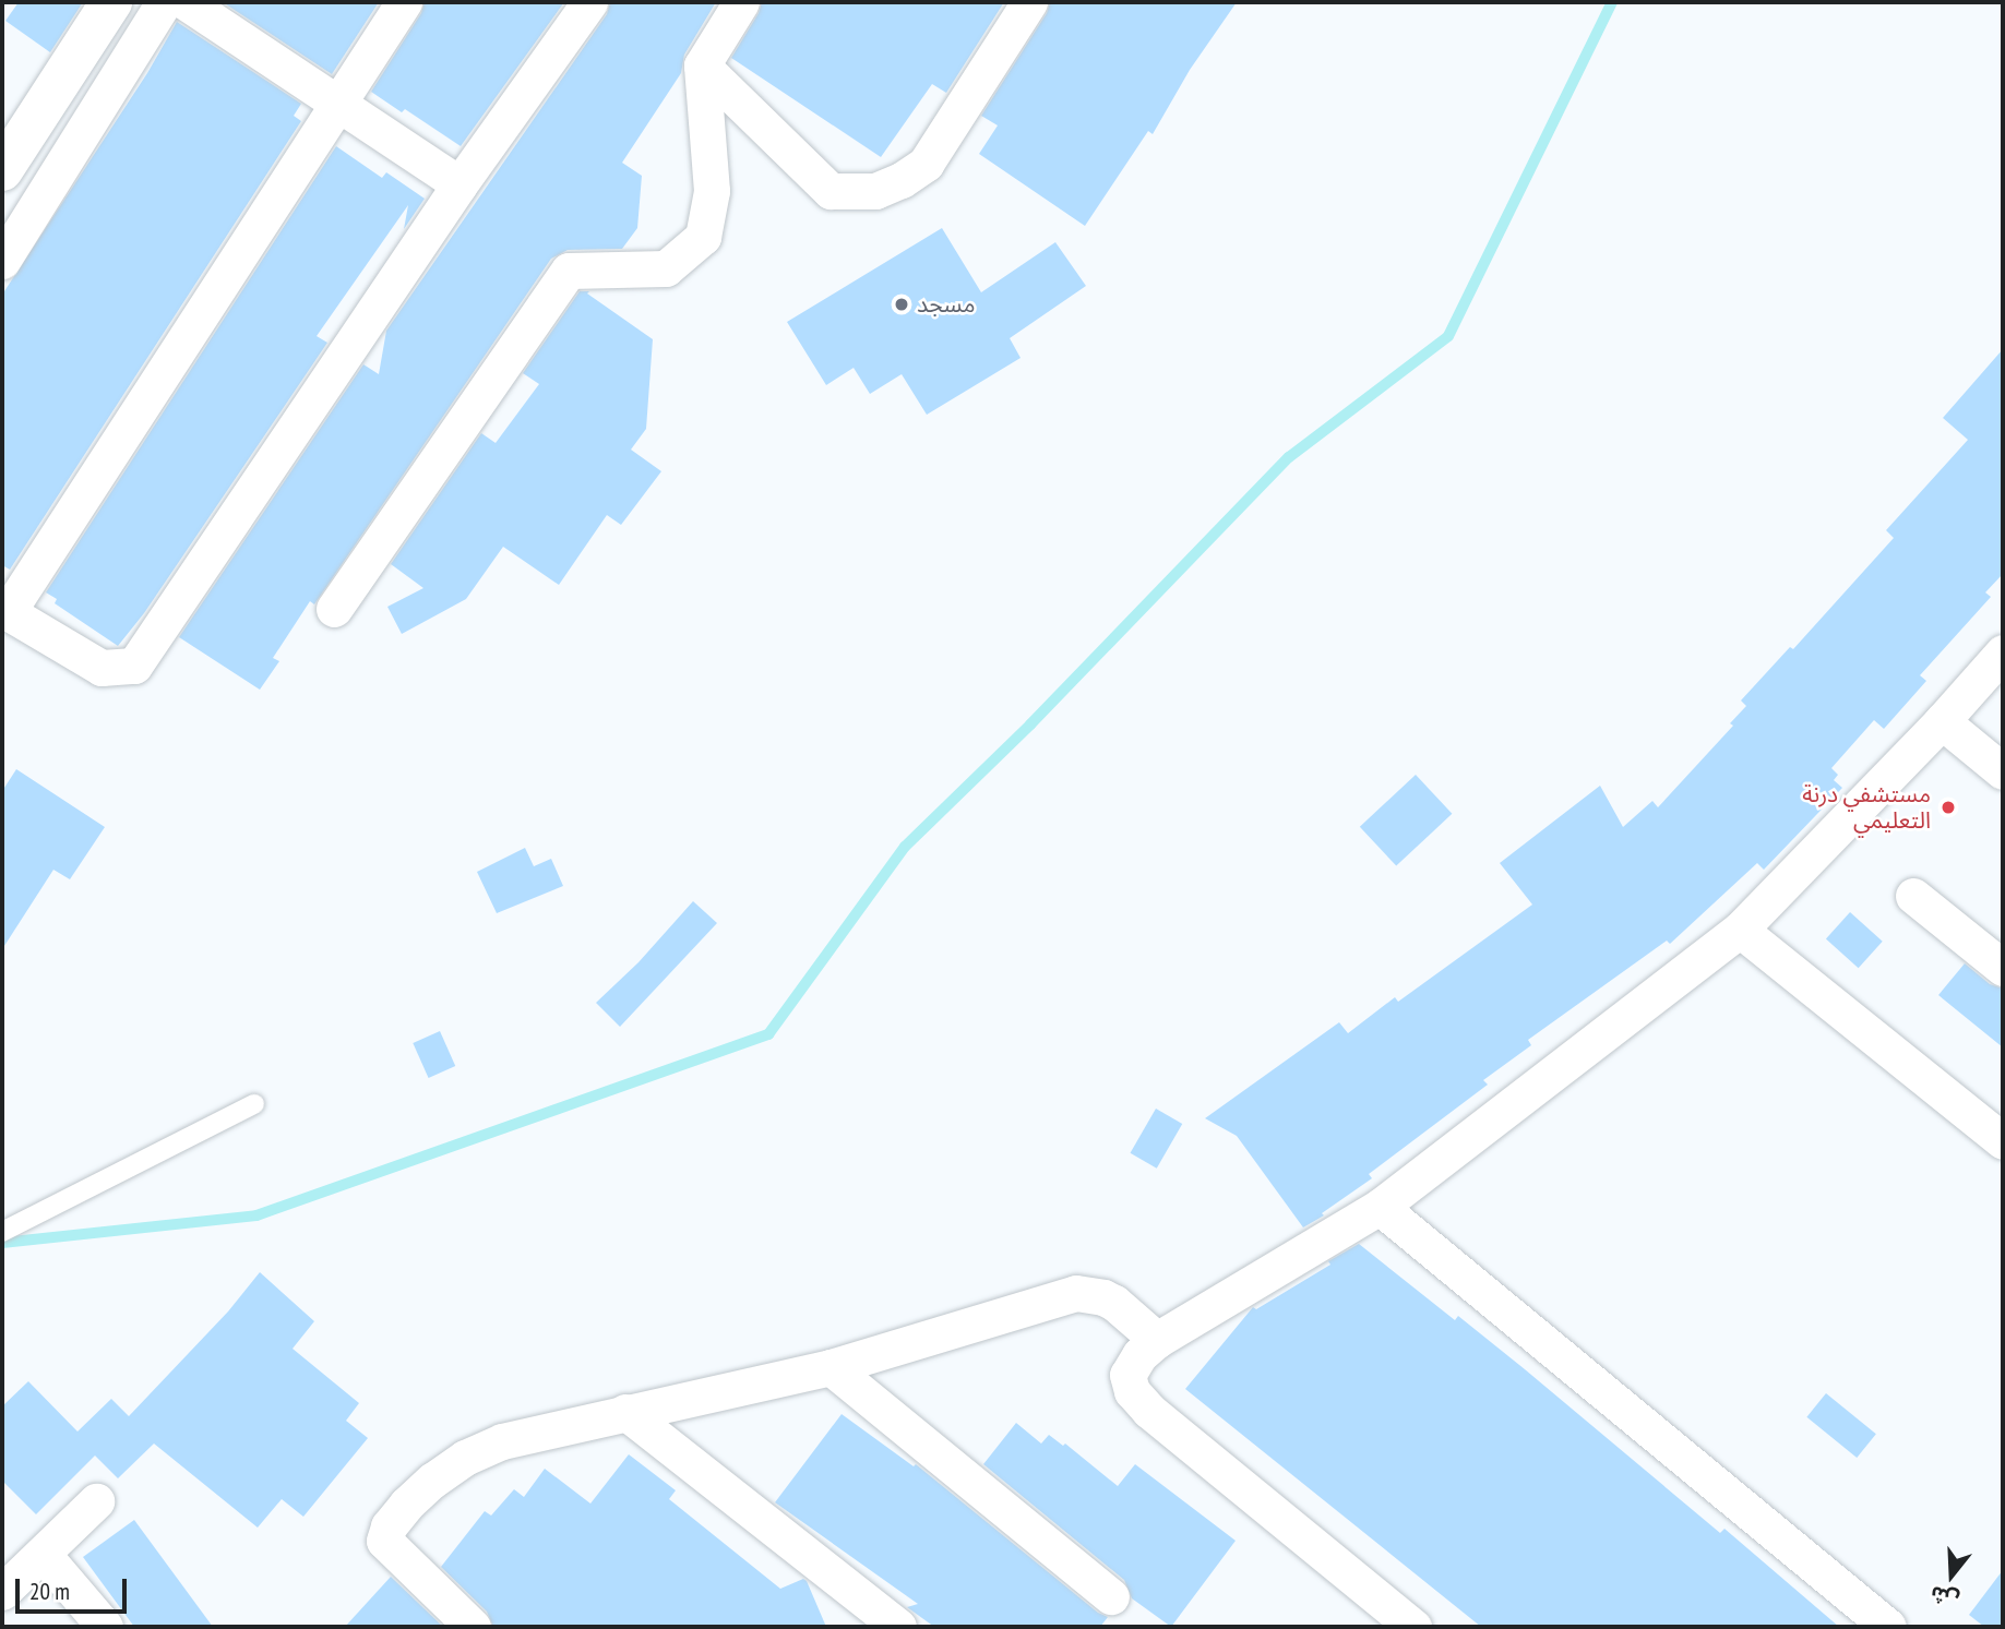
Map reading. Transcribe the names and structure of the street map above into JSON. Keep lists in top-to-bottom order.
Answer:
{
  "places": ["مسجد", "مستشفي درنة التعليمي"],
  "scale_bar": "20 m",
  "north": "bottom"
}
